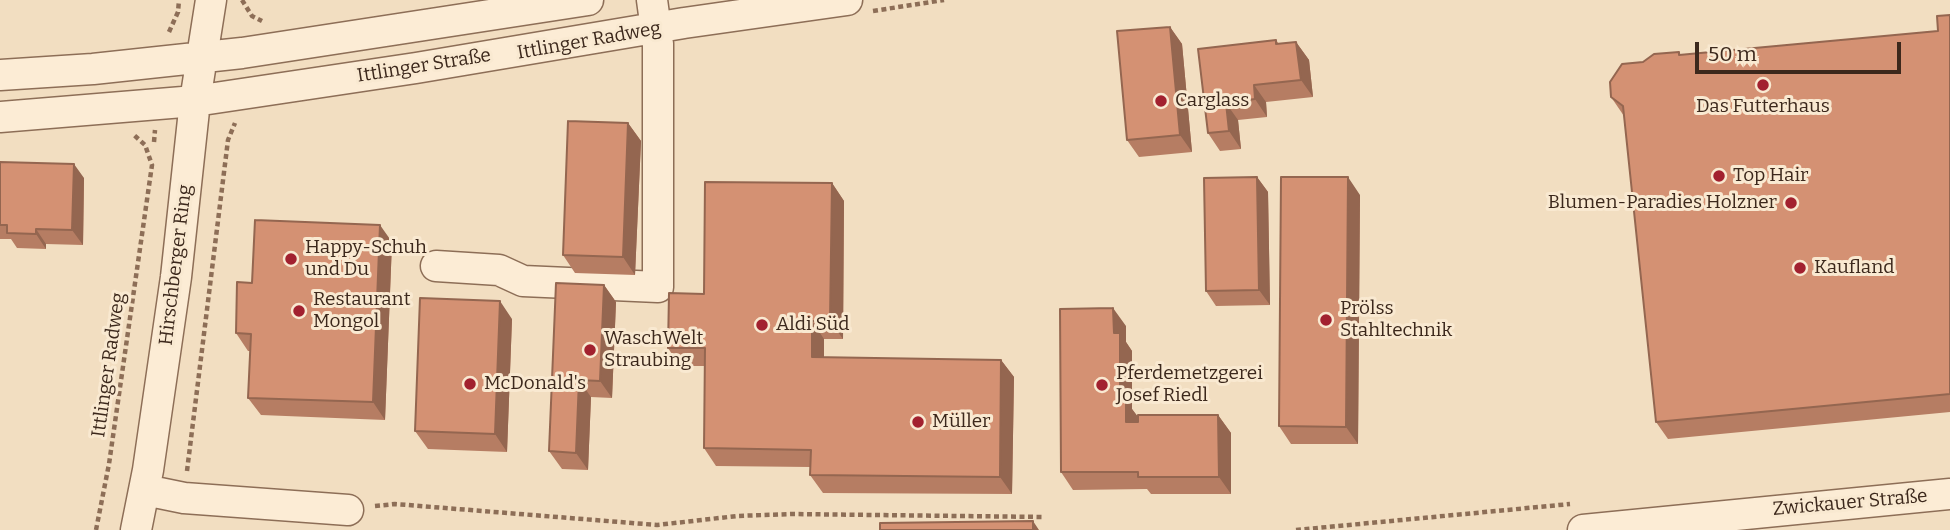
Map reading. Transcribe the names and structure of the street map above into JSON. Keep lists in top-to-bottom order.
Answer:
{
  "streets": {
    "street": ["Ittlinger Straße", "Hirschberger Ring", "Zwickauer Straße"],
    "path": ["Ittlinger Radweg"]
  },
  "crossings": [
    ["Ittlinger Straße", "Hirschberger Ring"]
  ],
  "places": [
    "Das Futterhaus",
    "Carglass",
    "Top Hair",
    "Blumen-Paradies Holzner",
    "Happy-Schuh und Du",
    "Kaufland",
    "Restaurant Mongol",
    "Prölss Stahltechnik",
    "Aldi Süd",
    "WaschWelt Straubing",
    "McDonald's",
    "Pferdemetzgerei Josef Riedl",
    "Müller"
  ],
  "scale_bar": "50 m"
}
